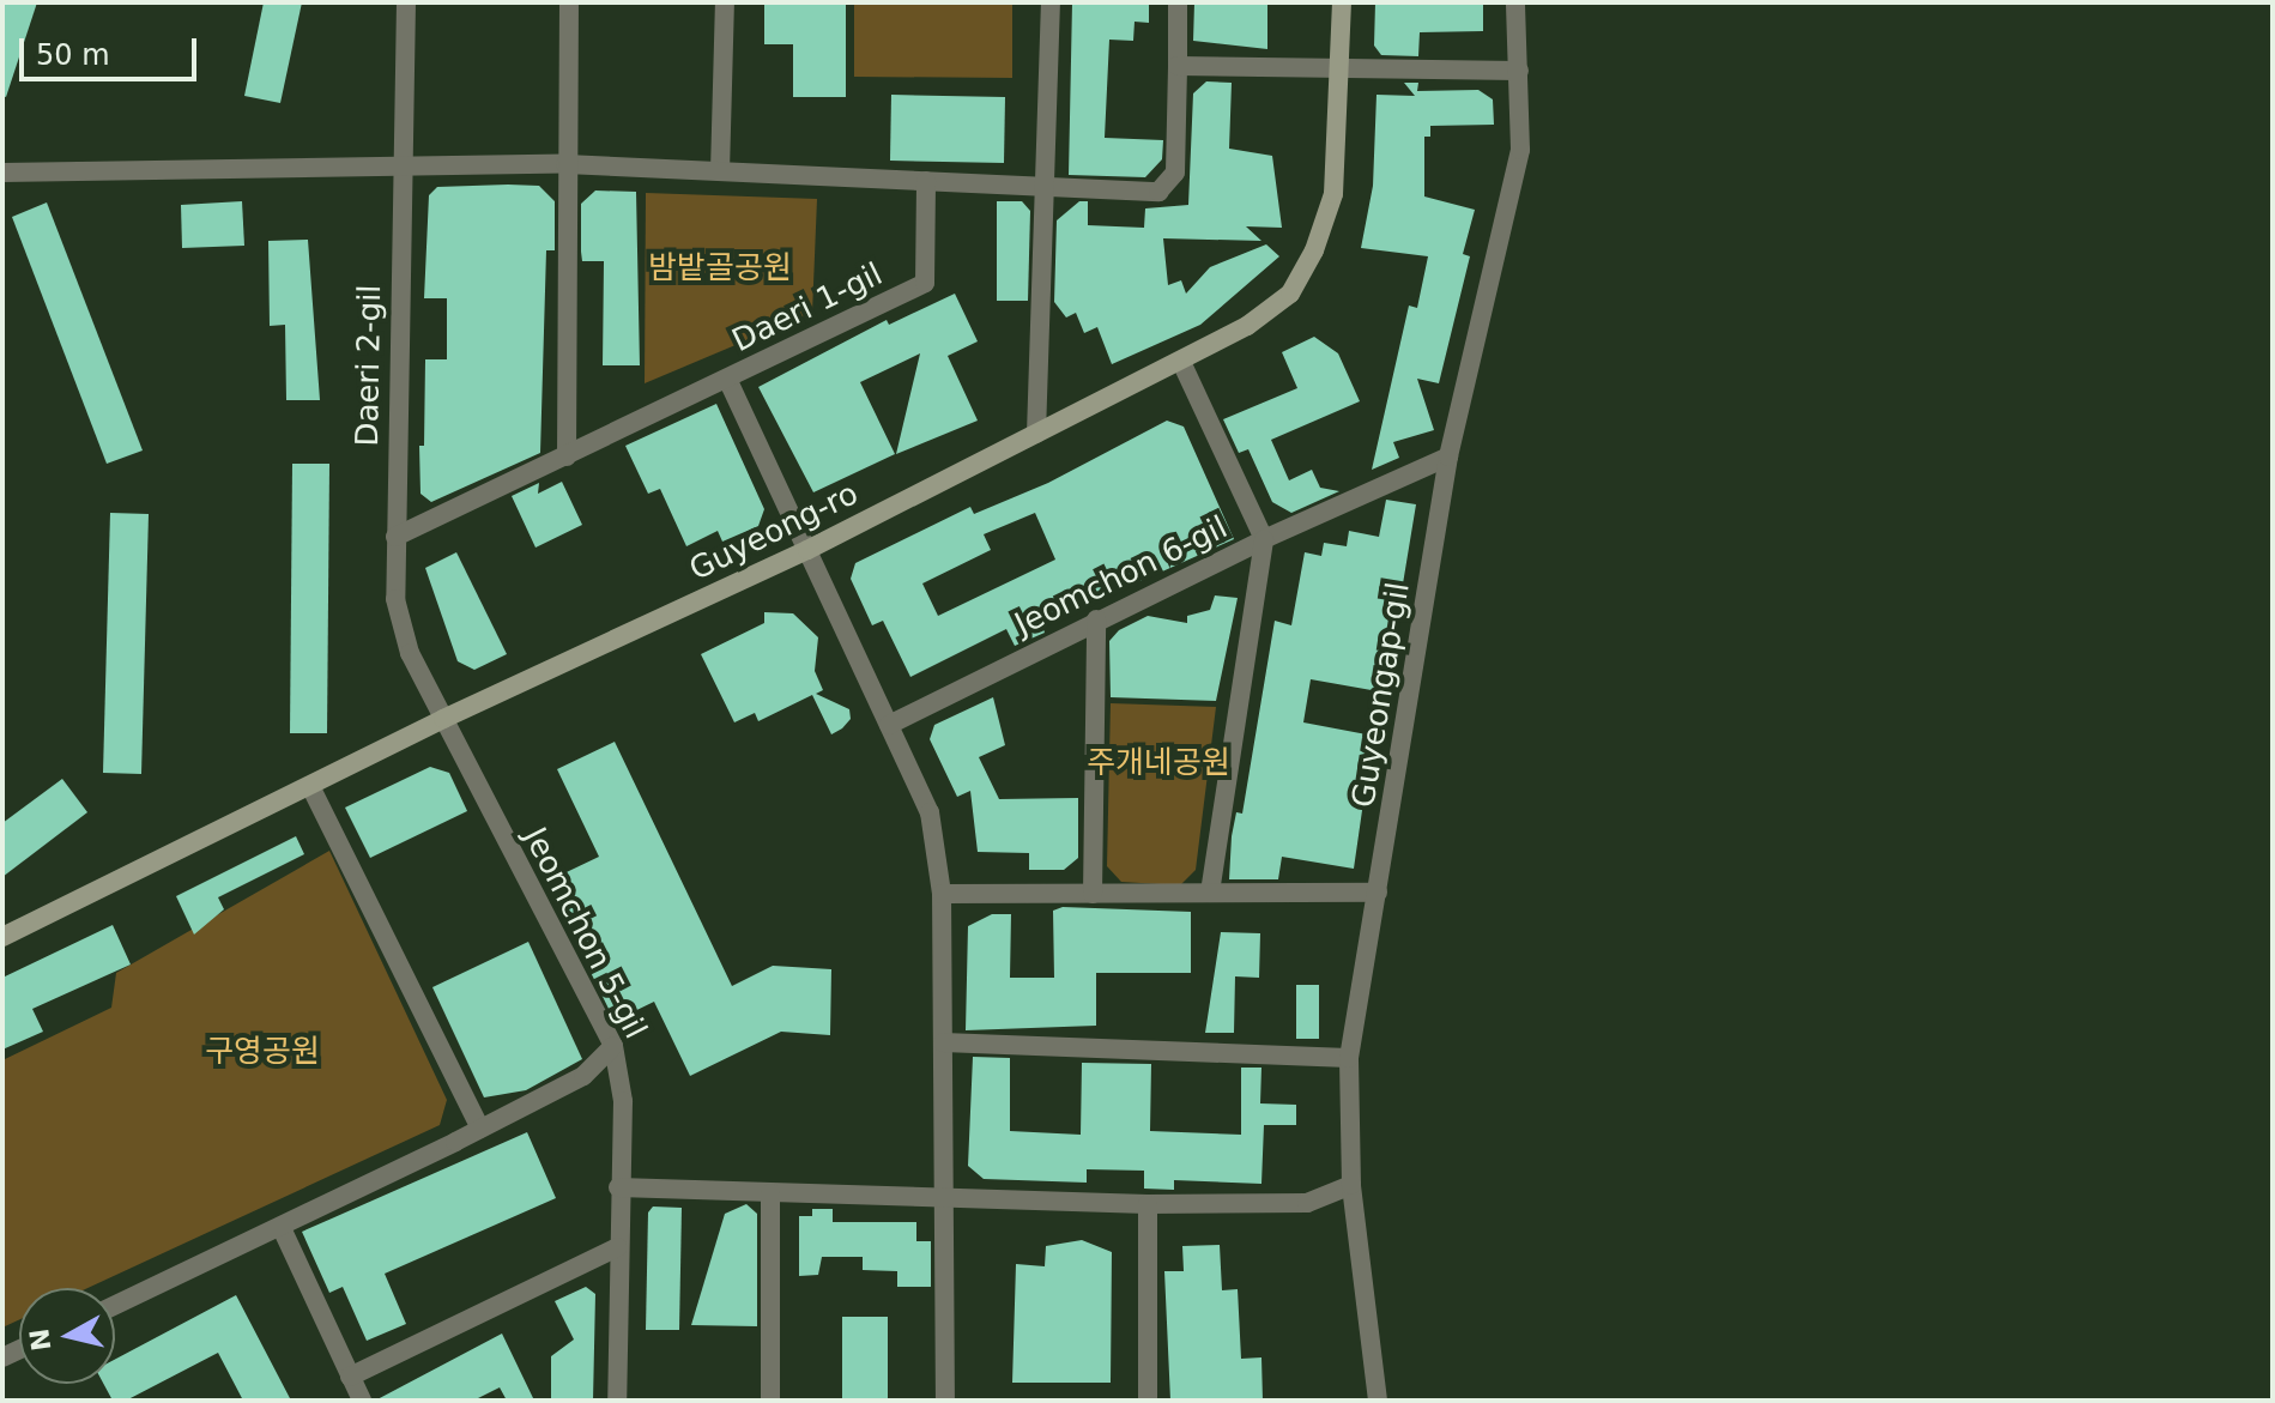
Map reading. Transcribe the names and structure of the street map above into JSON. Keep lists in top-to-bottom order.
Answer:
{
  "streets": {
    "main road": ["Guyeong-ro"],
    "street": [
      "Daeri 1-gil",
      "Daeri 2-gil",
      "Jeomchon 6-gil",
      "Guyeongap-gil",
      "Jeomchon 5-gil"
    ]
  },
  "crossings": [
    ["Daeri 1-gil", "Daeri 2-gil"],
    ["Daeri 1-gil", "Guyeong-ro"],
    ["Daeri 2-gil", "Guyeong-ro"],
    ["Daeri 2-gil", "Jeomchon 5-gil"],
    ["Guyeong-ro", "Jeomchon 5-gil"]
  ],
  "parks": ["밤밭골공원", "주개네공원", "구영공원"],
  "scale_bar": "50 m",
  "north": "left"
}
